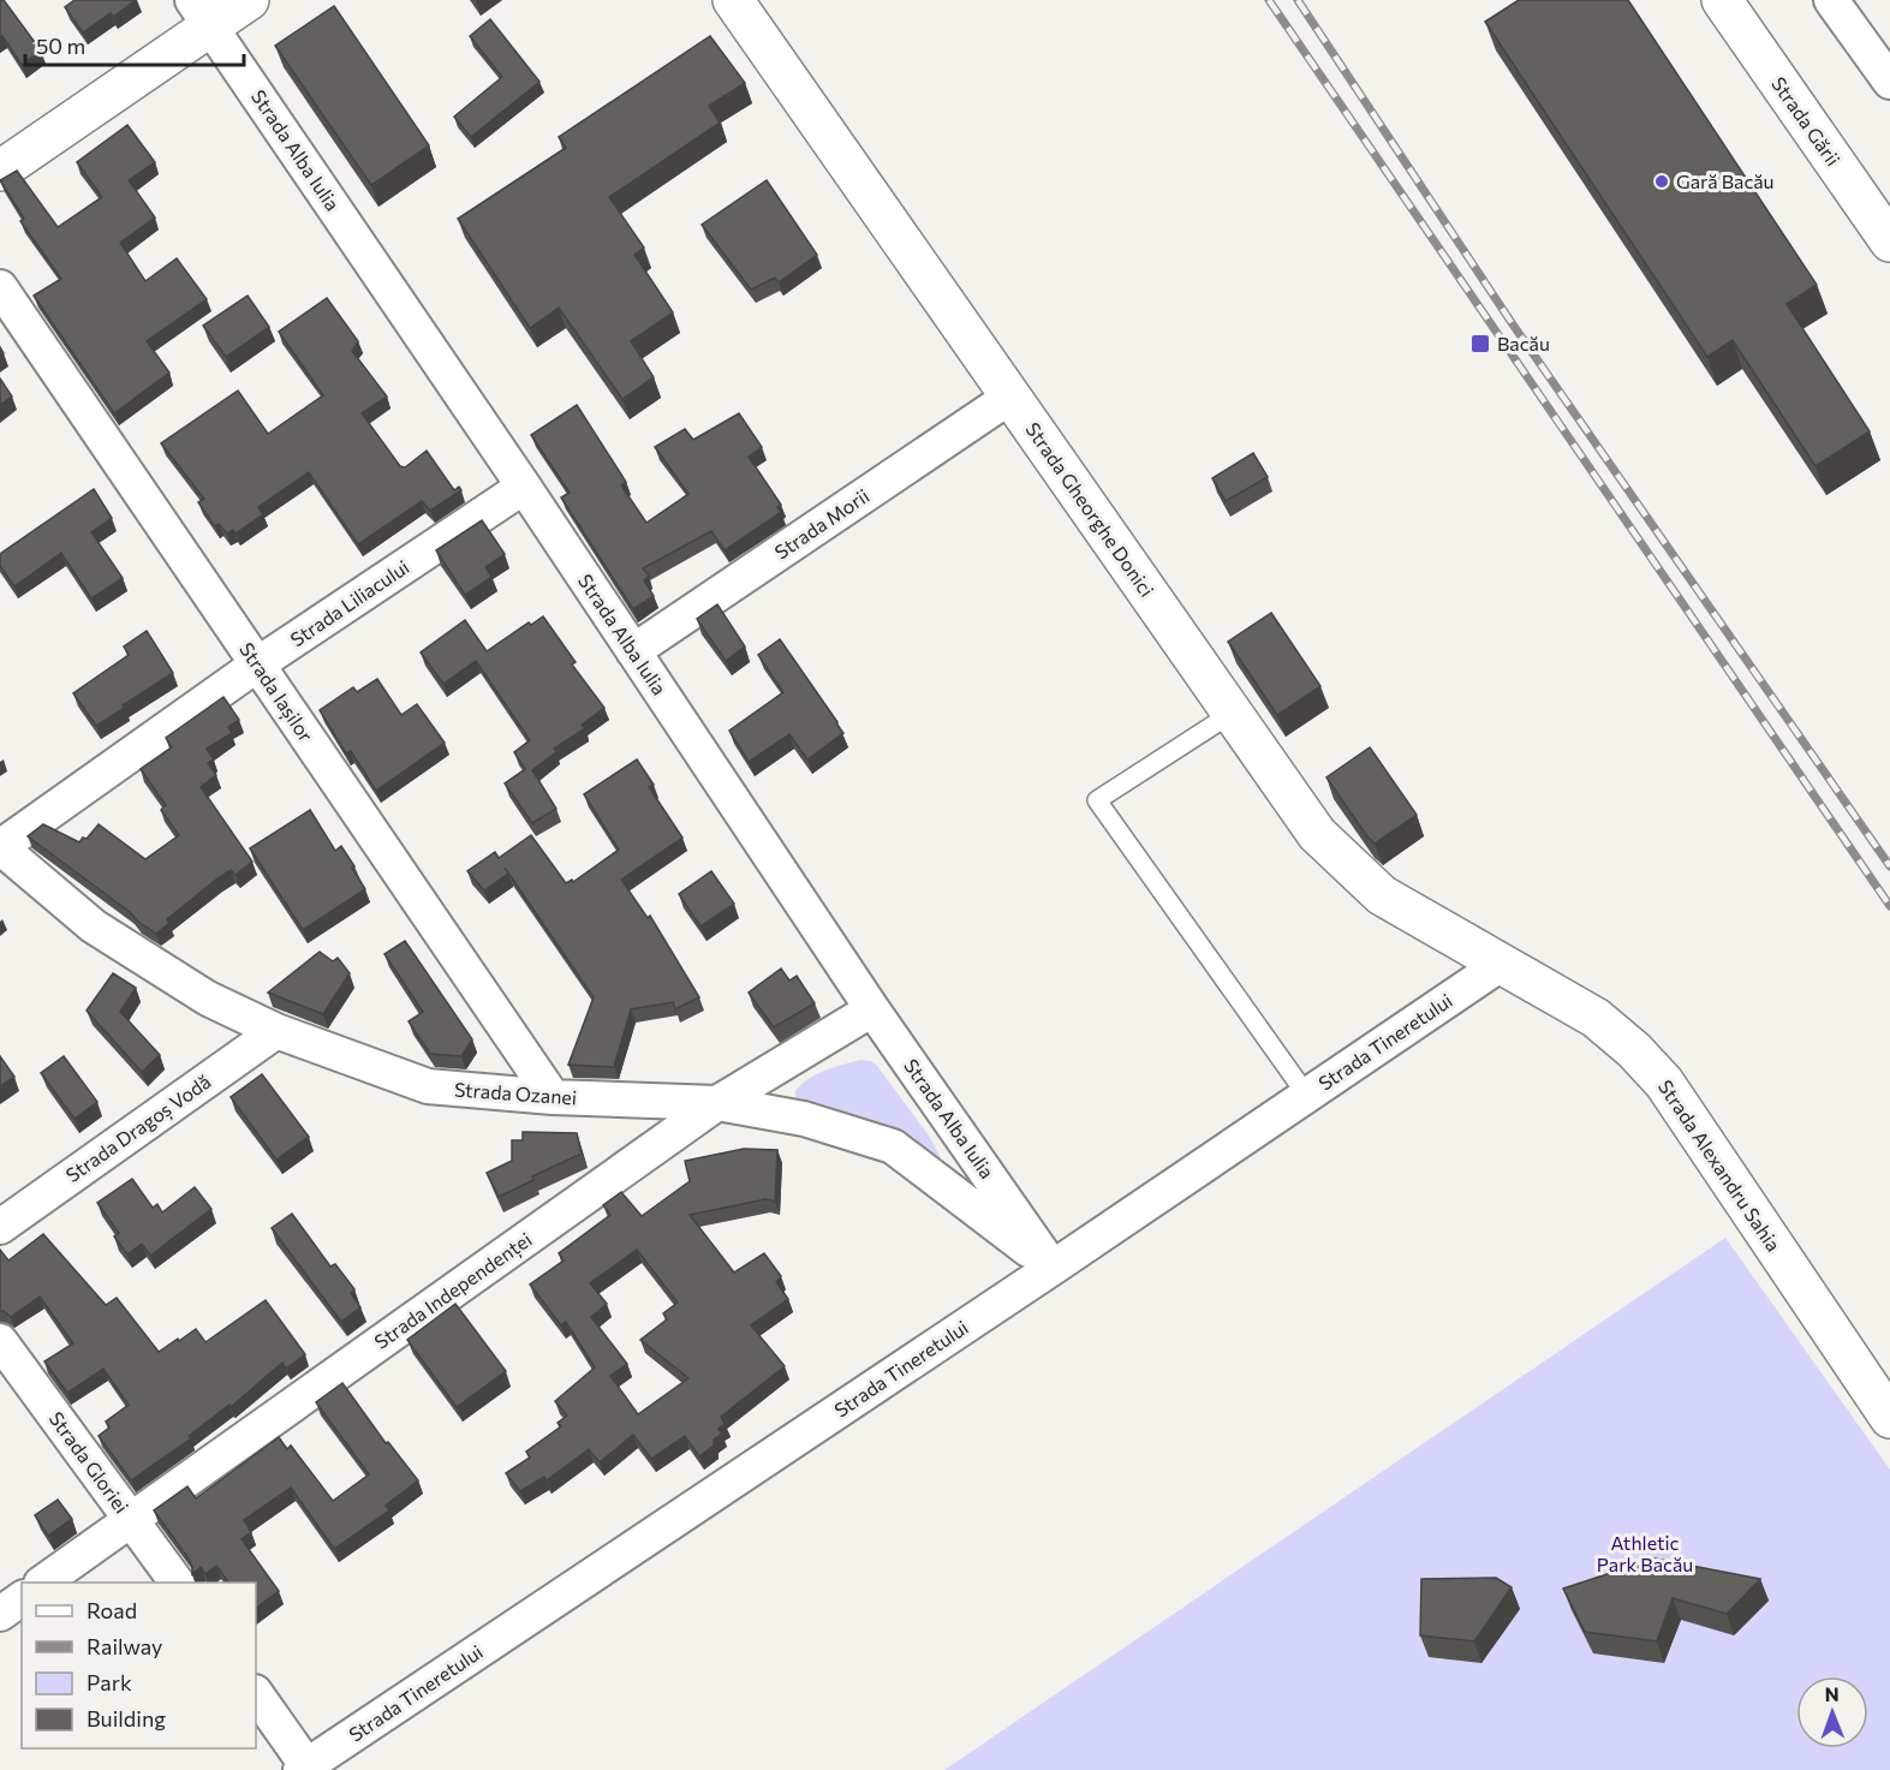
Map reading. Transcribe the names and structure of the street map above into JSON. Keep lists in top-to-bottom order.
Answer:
{
  "streets": {
    "street": [
      "Strada Gării",
      "Strada Alba Iulia",
      "Strada Gheorghe Donici",
      "Strada Morii",
      "Strada Liliacului",
      "Strada Iașilor",
      "Strada Tineretului",
      "Strada Ozanei",
      "Strada Dragoș Vodă",
      "Strada Alexandru Sahia",
      "Strada Independenței",
      "Strada Gloriei"
    ]
  },
  "crossings": [
    ["Strada Alba Iulia", "Strada Morii"],
    ["Strada Alba Iulia", "Strada Liliacului"],
    ["Strada Alba Iulia", "Strada Tineretului"],
    ["Strada Alba Iulia", "Strada Ozanei"],
    ["Strada Alba Iulia", "Strada Independenței"],
    ["Strada Gheorghe Donici", "Strada Morii"],
    ["Strada Gheorghe Donici", "Strada Tineretului"],
    ["Strada Gheorghe Donici", "Strada Alexandru Sahia"],
    ["Strada Liliacului", "Strada Iașilor"],
    ["Strada Liliacului", "Strada Ozanei"],
    ["Strada Iașilor", "Strada Ozanei"],
    ["Strada Tineretului", "Strada Ozanei"],
    ["Strada Tineretului", "Strada Alexandru Sahia"],
    ["Strada Ozanei", "Strada Dragoș Vodă"],
    ["Strada Ozanei", "Strada Independenței"],
    ["Strada Independenței", "Strada Gloriei"]
  ],
  "parks": ["Athletic Park Bacău"],
  "places": {
    "other": ["Gară Bacău"],
    "transit": ["Bacău"]
  },
  "legend": [
    "Road",
    "Railway",
    "Park",
    "Building"
  ],
  "scale_bar": "50 m",
  "north": "top"
}
